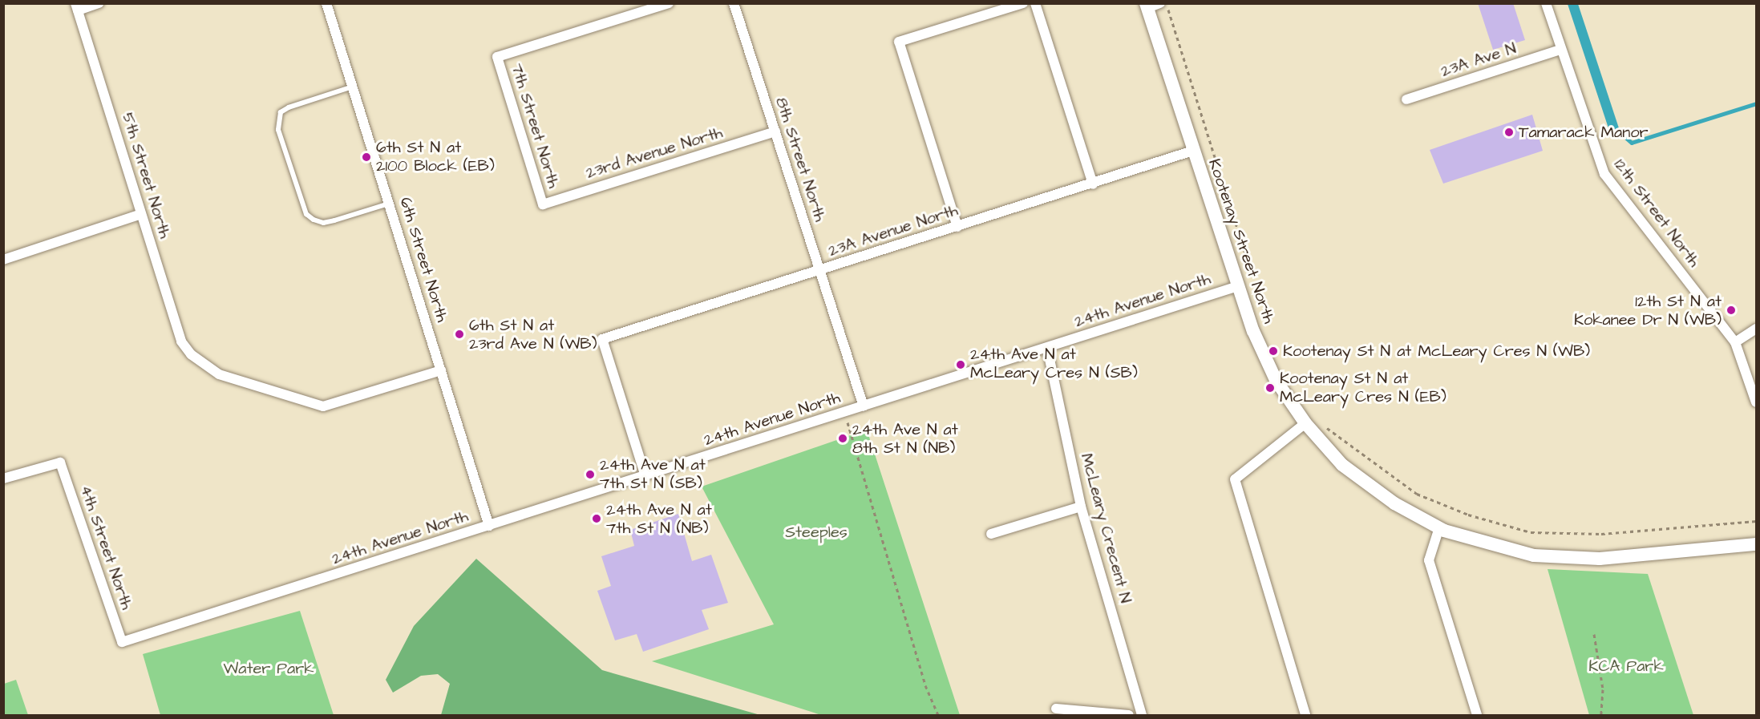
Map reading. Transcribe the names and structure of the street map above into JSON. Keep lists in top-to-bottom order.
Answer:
{
  "streets": {
    "street": [
      "23A Ave N",
      "7th Street North",
      "23rd Avenue North",
      "8th Street North",
      "5th Street North",
      "12th Street North",
      "23A Avenue North",
      "Kootenay Street North",
      "6th Street North",
      "24th Avenue North",
      "McLeary Crecent N",
      "4th Street North"
    ]
  },
  "crossings": [
    ["23A Ave N", "12th Street North"],
    ["7th Street North", "23rd Avenue North"],
    ["23rd Avenue North", "8th Street North"],
    ["8th Street North", "23A Avenue North"],
    ["8th Street North", "24th Avenue North"],
    ["5th Street North", "6th Street North"],
    ["23A Avenue North", "Kootenay Street North"],
    ["23A Avenue North", "24th Avenue North"],
    ["Kootenay Street North", "24th Avenue North"],
    ["6th Street North", "24th Avenue North"],
    ["24th Avenue North", "McLeary Crecent N"],
    ["24th Avenue North", "4th Street North"]
  ],
  "parks": ["Steeples", "KCA Park", "Water Park"],
  "places": [
    "Tamarack Manor",
    "6th St N at 2100 Block (EB)",
    "12th St N at Kokanee Dr N (WB)",
    "6th St N at 23rd Ave N (WB)",
    "Kootenay St N at McLeary Cres N (WB)",
    "24th Ave N at McLeary Cres N (SB)",
    "Kootenay St N at McLeary Cres N (EB)",
    "24th Ave N at 8th St N (NB)",
    "24th Ave N at 7th St N (SB)",
    "24th Ave N at 7th St N (NB)"
  ]
}
